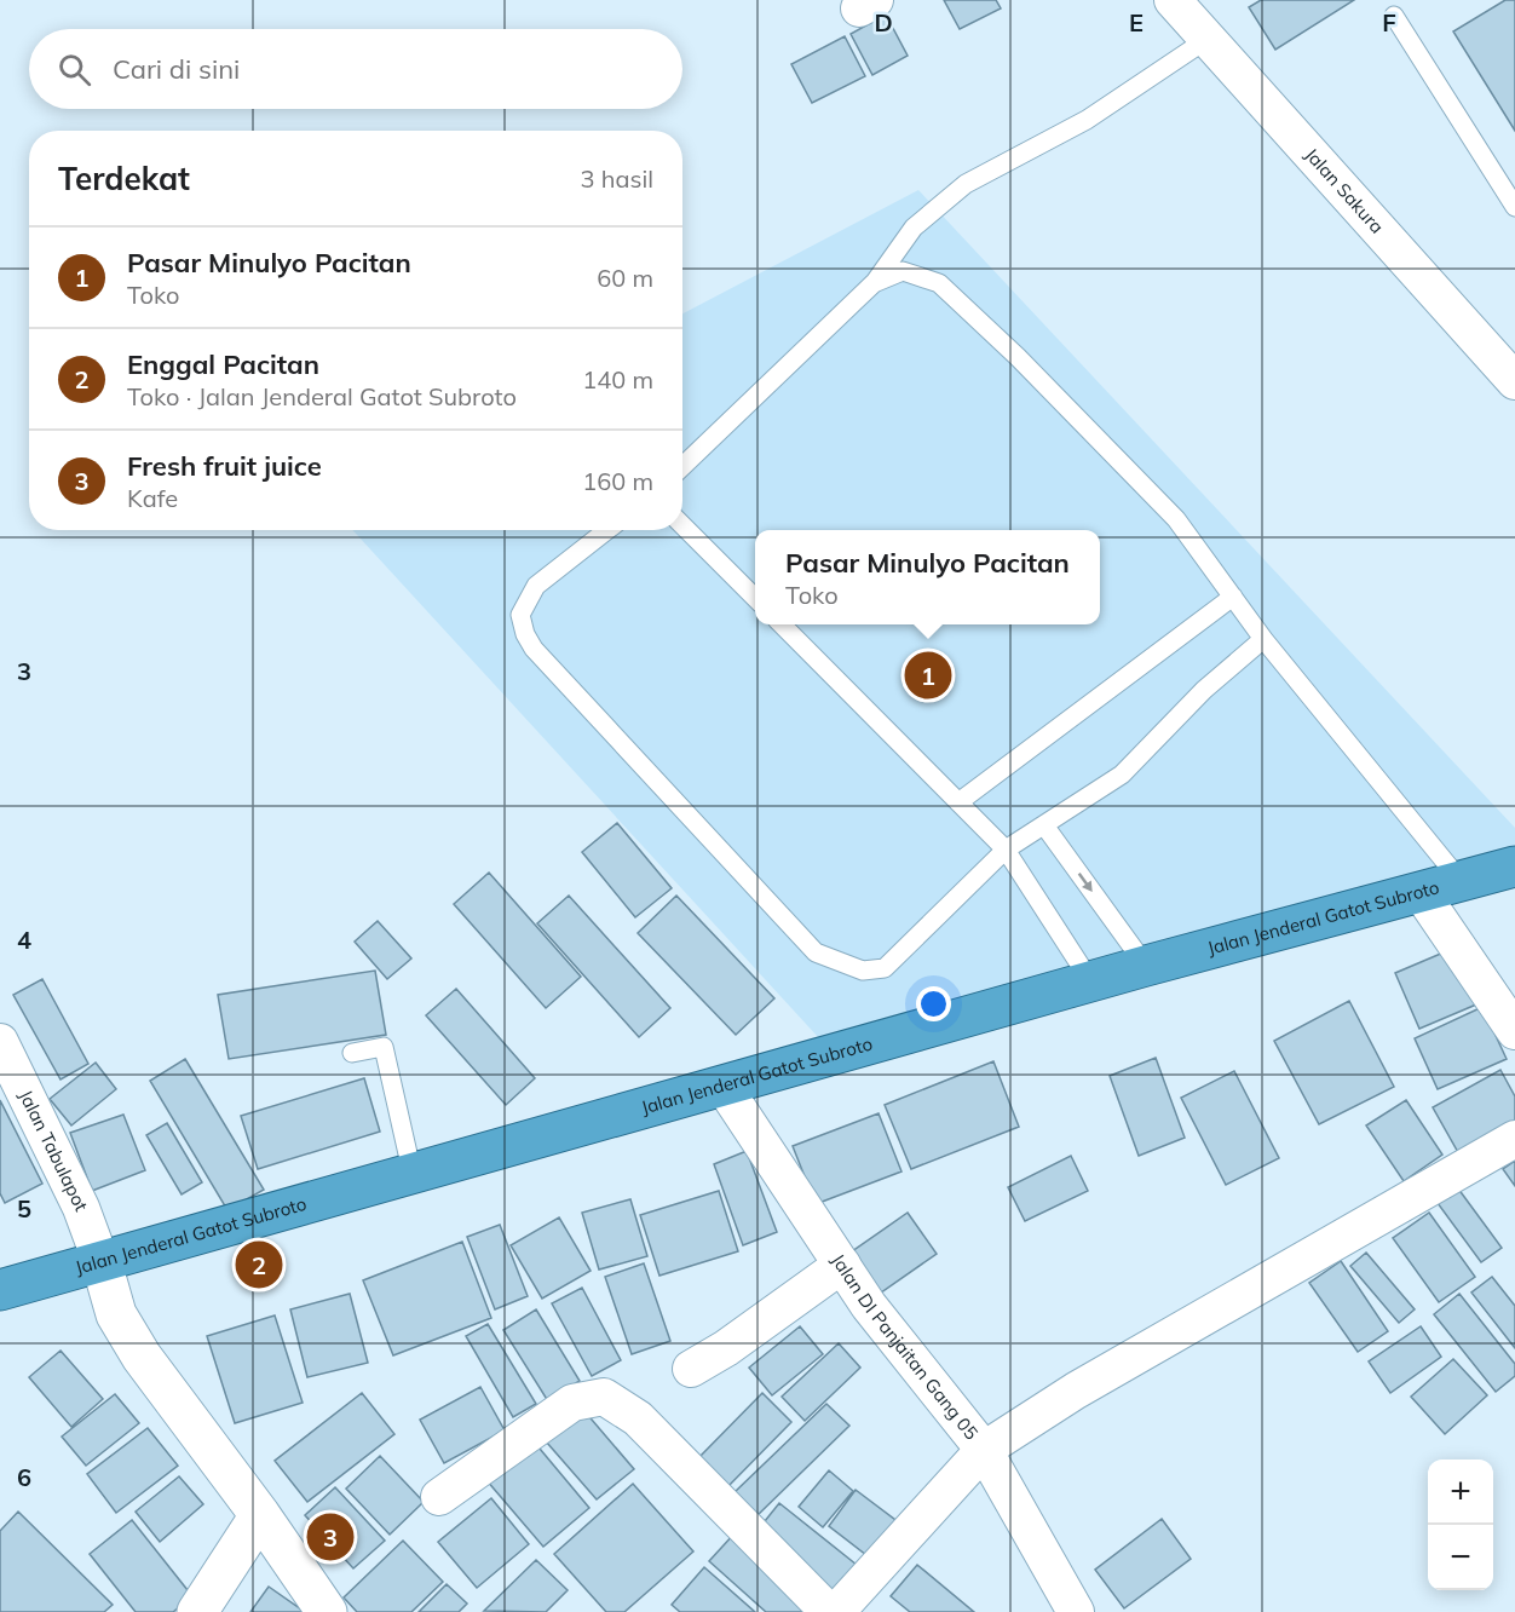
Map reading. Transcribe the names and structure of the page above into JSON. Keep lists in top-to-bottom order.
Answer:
{
  "streets": {
    "highway": ["Jalan Jenderal Gatot Subroto"],
    "street": ["Jalan Sakura", "Jalan Tabulapot", "Jalan DI Panjaitan Gang 05"]
  },
  "crossings": [
    ["Jalan Jenderal Gatot Subroto", "Jalan Tabulapot"],
    ["Jalan Jenderal Gatot Subroto", "Jalan DI Panjaitan Gang 05"]
  ],
  "page": {
    "search": "Cari di sini",
    "heading": ["Terdekat", "3 hasil"],
    "list": [
      {
        "mark": "1",
        "name": "Pasar Minulyo Pacitan",
        "note": "Toko",
        "value": "60 m"
      },
      {
        "mark": "2",
        "name": "Enggal Pacitan",
        "note": "Toko · Jalan Jenderal Gatot Subroto",
        "value": "140 m"
      },
      {
        "mark": "3",
        "name": "Fresh fruit juice",
        "note": "Kafe",
        "value": "160 m"
      }
    ],
    "popup": ["Pasar Minulyo Pacitan", "Toko"],
    "pins": ["1", "2", "3"],
    "map_buttons": ["+", "−"]
  },
  "grid": {
    "columns": ["D", "E", "F"],
    "rows": [
      "3",
      "4",
      "5",
      "6"
    ]
  }
}
